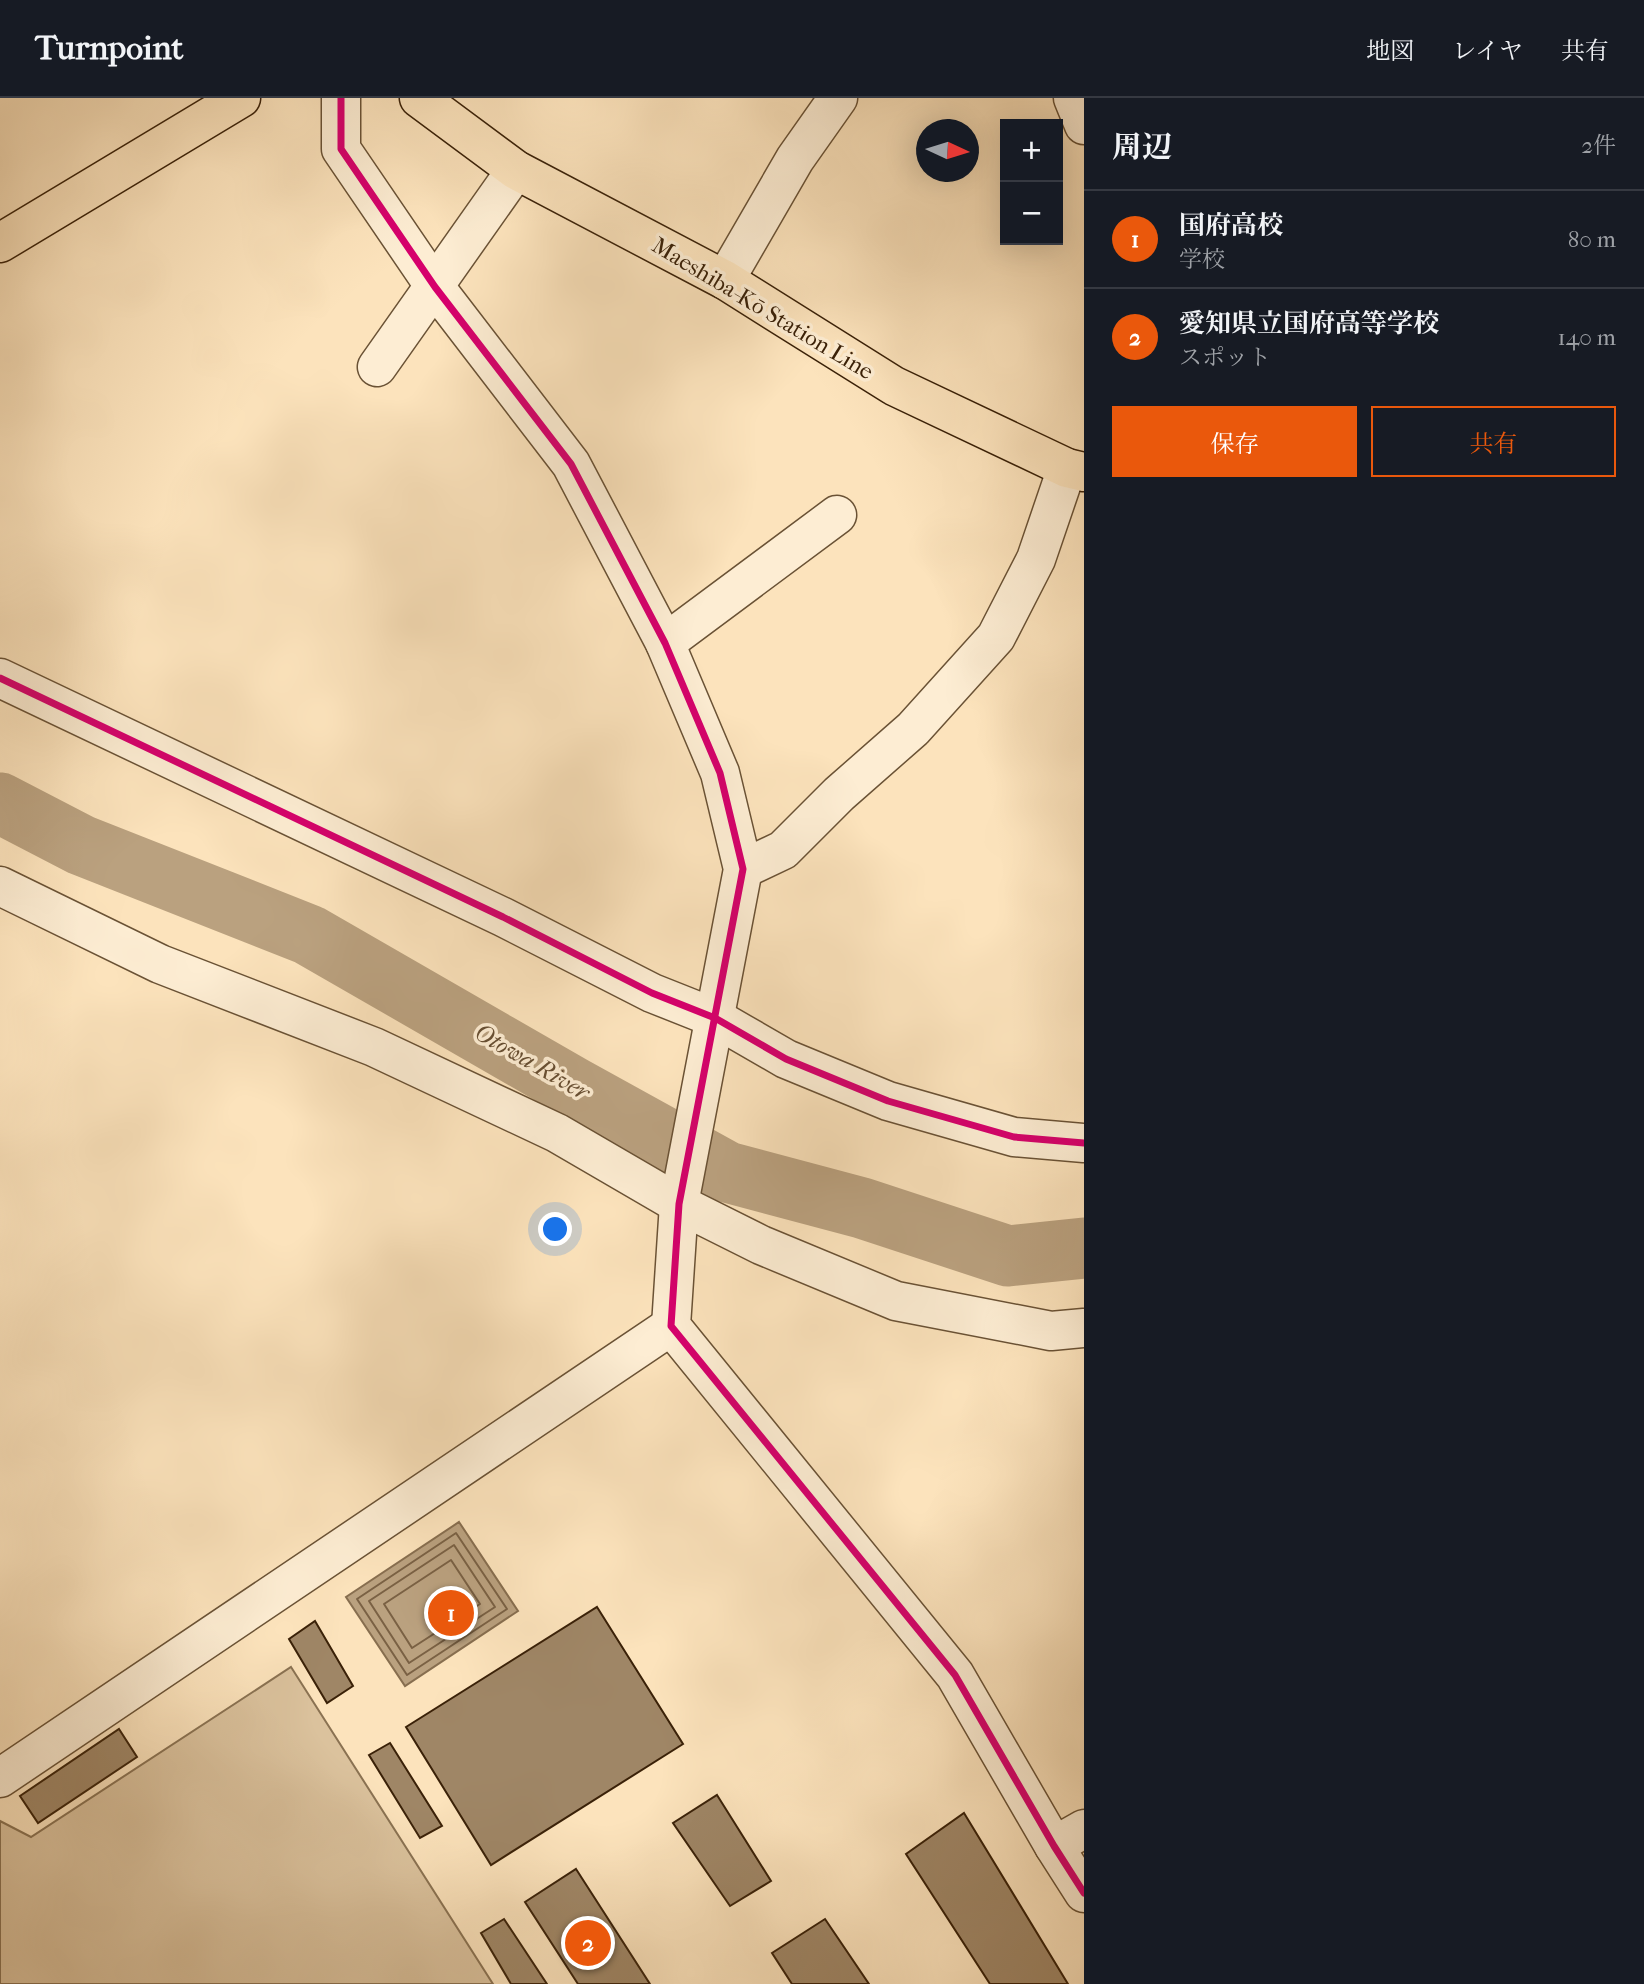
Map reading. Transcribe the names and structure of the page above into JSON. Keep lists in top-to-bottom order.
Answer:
{
  "streets": {
    "main road": ["Maeshiba-Kō Station Line"]
  },
  "water": ["Otowa River"],
  "north": "right",
  "page": {
    "header": "Turnpoint",
    "nav": ["地図", "レイヤ", "共有"],
    "heading": ["周辺", "2件"],
    "map_buttons": ["+", "−"],
    "list": [
      {
        "mark": "1",
        "name": "国府高校",
        "note": "学校",
        "value": "80 m"
      },
      {
        "mark": "2",
        "name": "愛知県立国府高等学校",
        "note": "スポット",
        "value": "140 m"
      }
    ],
    "buttons": ["保存", "共有"],
    "pins": ["1", "2"]
  }
}
